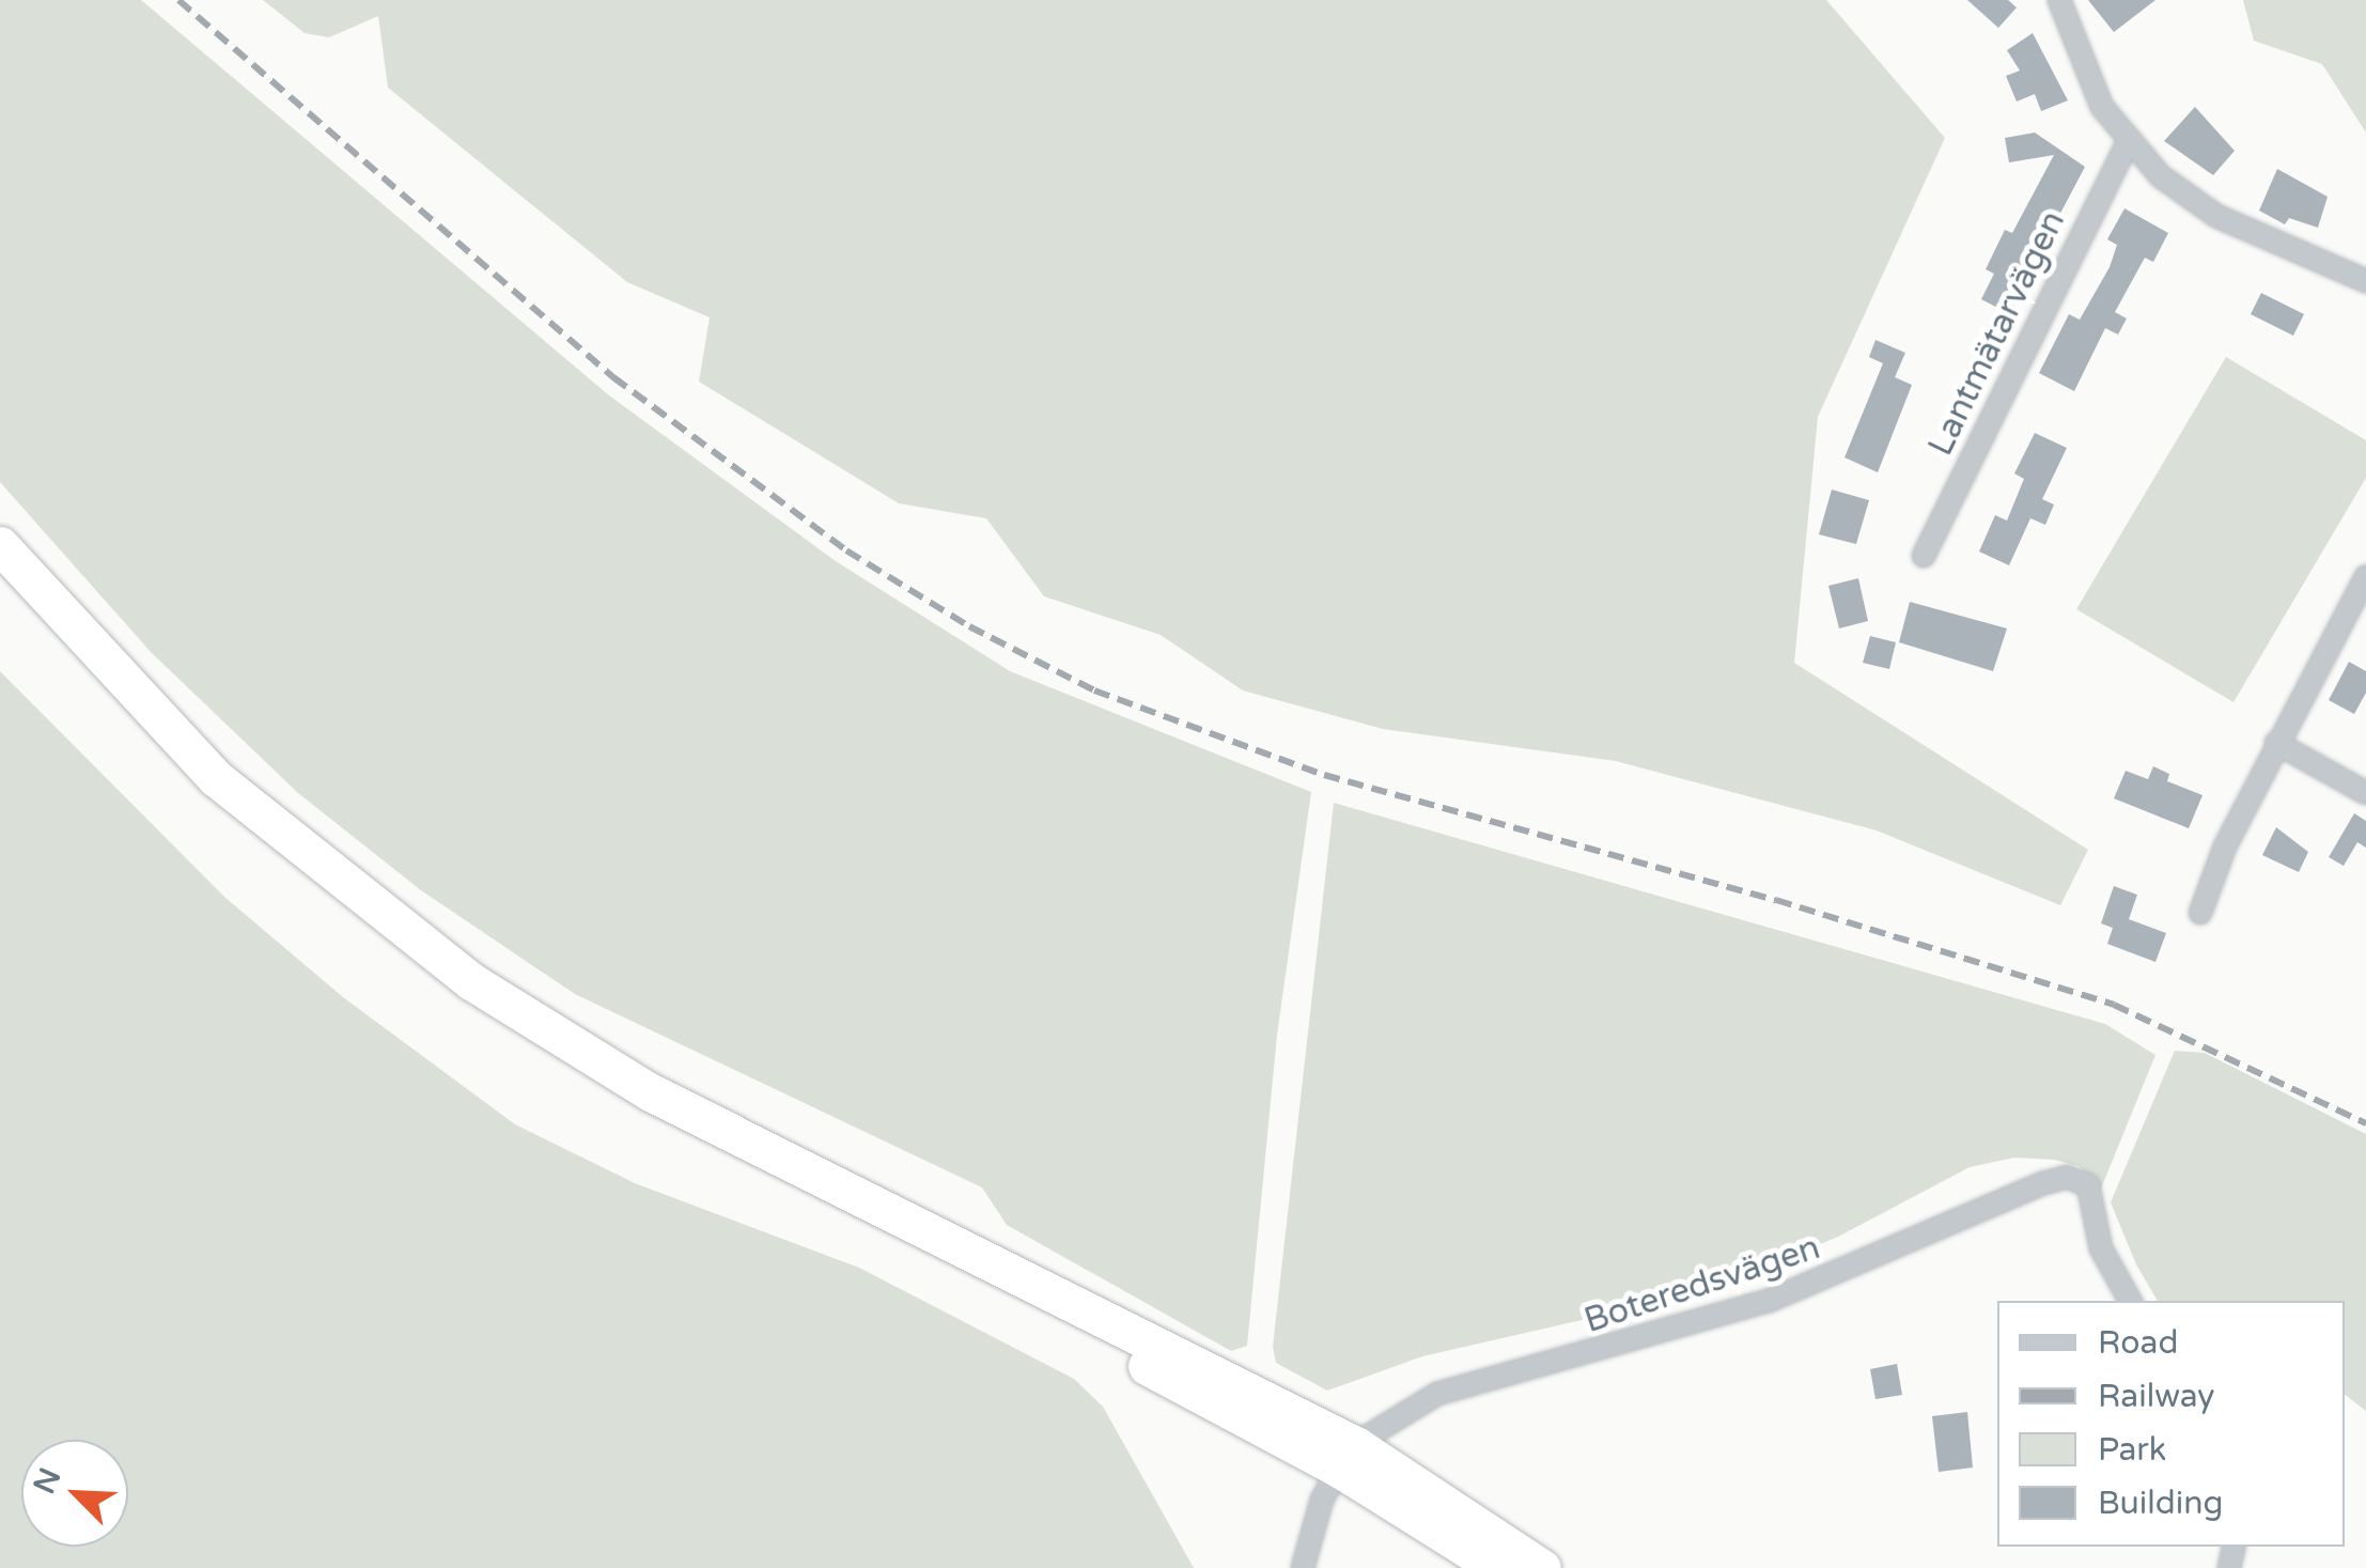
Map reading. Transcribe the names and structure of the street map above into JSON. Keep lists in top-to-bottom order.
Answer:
{
  "streets": {
    "street": ["Lantmätarvägen", "Boteredsvägen"]
  },
  "legend": [
    "Road",
    "Railway",
    "Park",
    "Building"
  ],
  "north": "top left"
}
